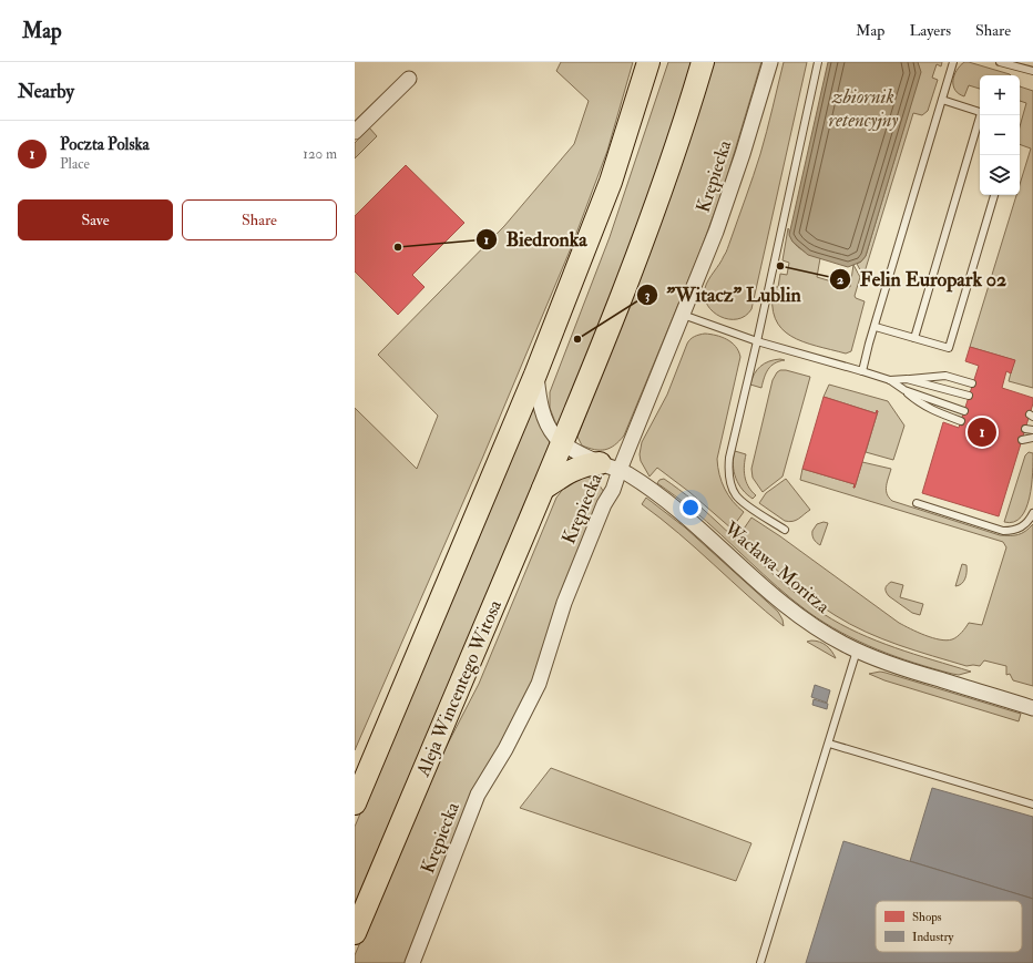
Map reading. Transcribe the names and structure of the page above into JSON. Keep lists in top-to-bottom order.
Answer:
{
  "streets": {
    "main road": ["Aleja Wincentego Witosa"],
    "street": ["Krępiecka", "Wacława Moritza"]
  },
  "crossings": [
    ["Krępiecka", "Wacława Moritza"],
    ["Wacława Moritza", "Aleja Wincentego Witosa"]
  ],
  "water": ["zbiornik retencyjny"],
  "places": ["Biedronka", "Felin Europark 02", "\"Witacz\" Lublin"],
  "legend": ["Shops", "Industry"],
  "page": {
    "header": "Map",
    "nav": ["Map", "Layers", "Share"],
    "heading": "Nearby",
    "map_buttons": ["+", "−"],
    "list": [
      {
        "mark": "1",
        "name": "Poczta Polska",
        "note": "Place",
        "value": "120 m"
      }
    ],
    "buttons": ["Save", "Share"],
    "pins": "1"
  }
}
